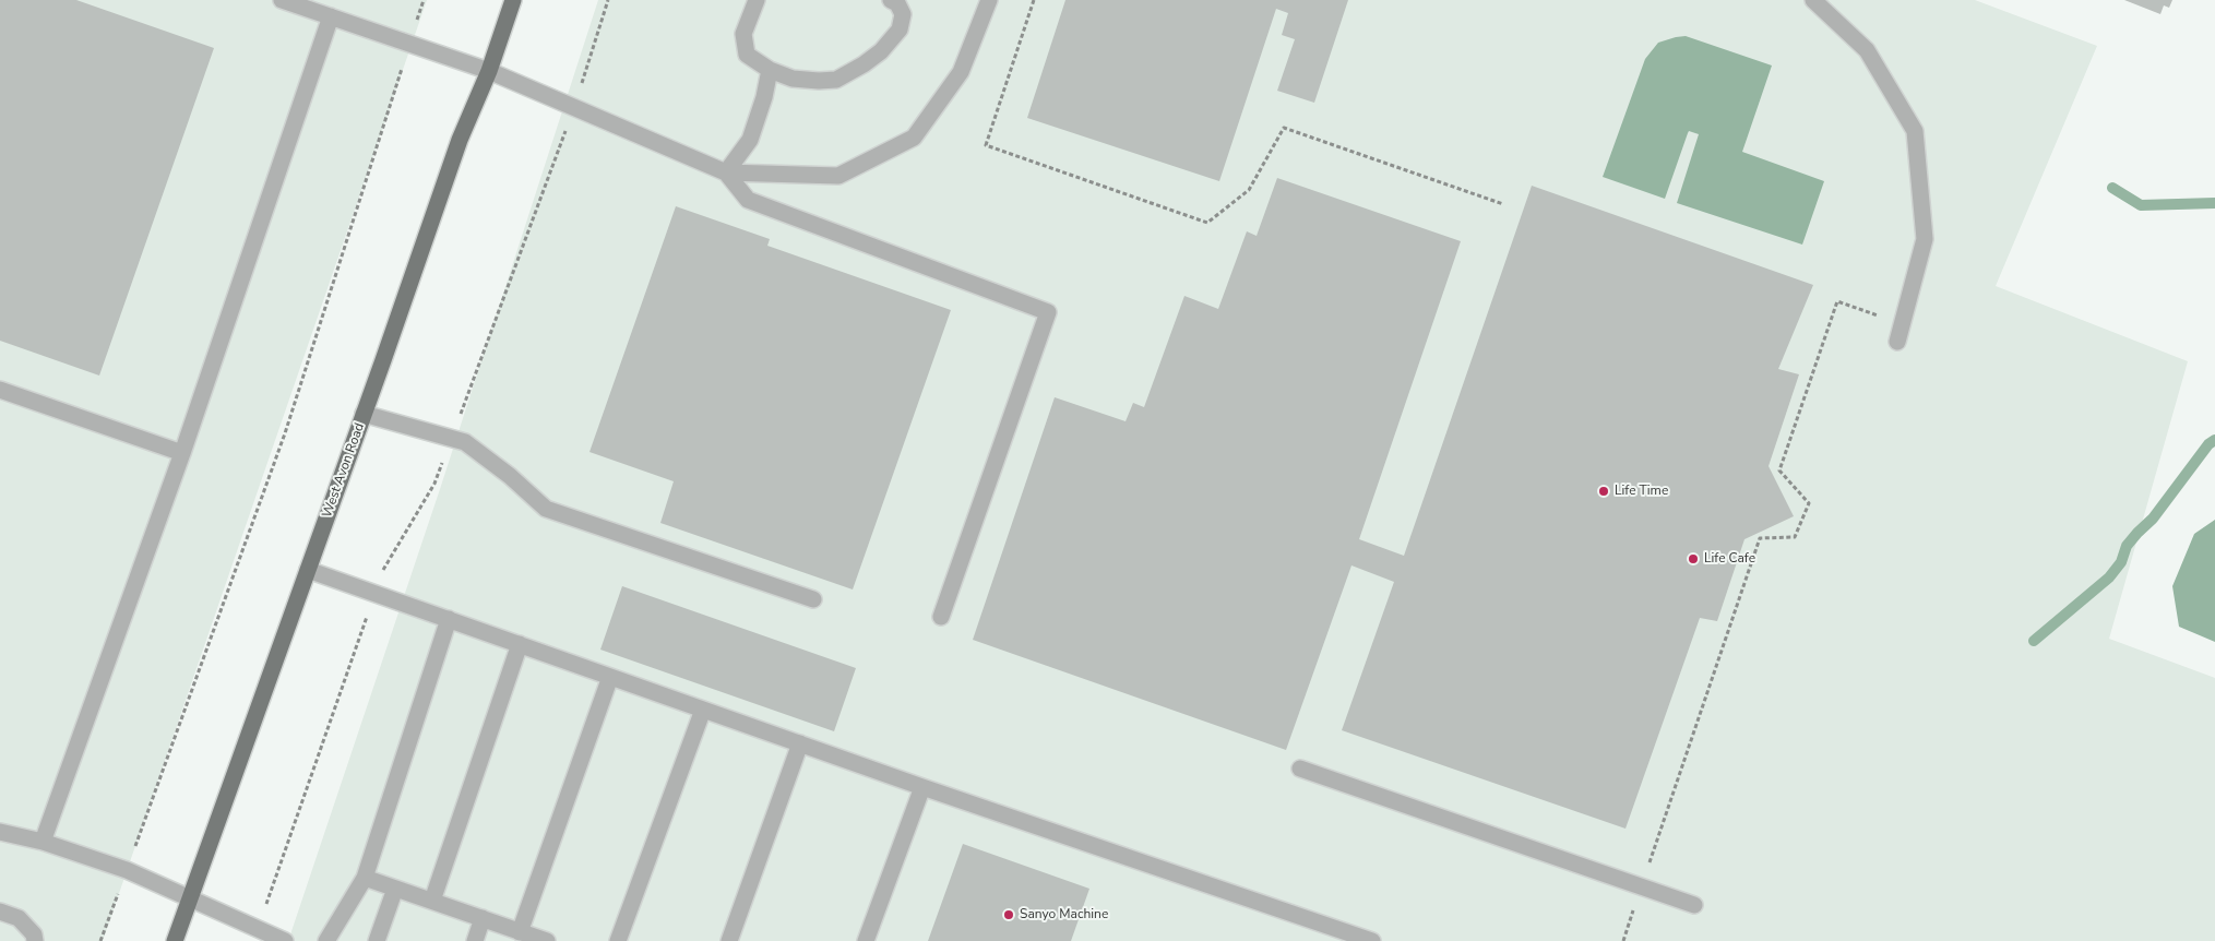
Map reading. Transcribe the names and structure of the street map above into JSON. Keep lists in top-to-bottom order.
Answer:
{
  "streets": {
    "main road": ["West Avon Road"]
  },
  "places": ["Life Time", "Life Cafe", "Sanyo Machine"]
}
